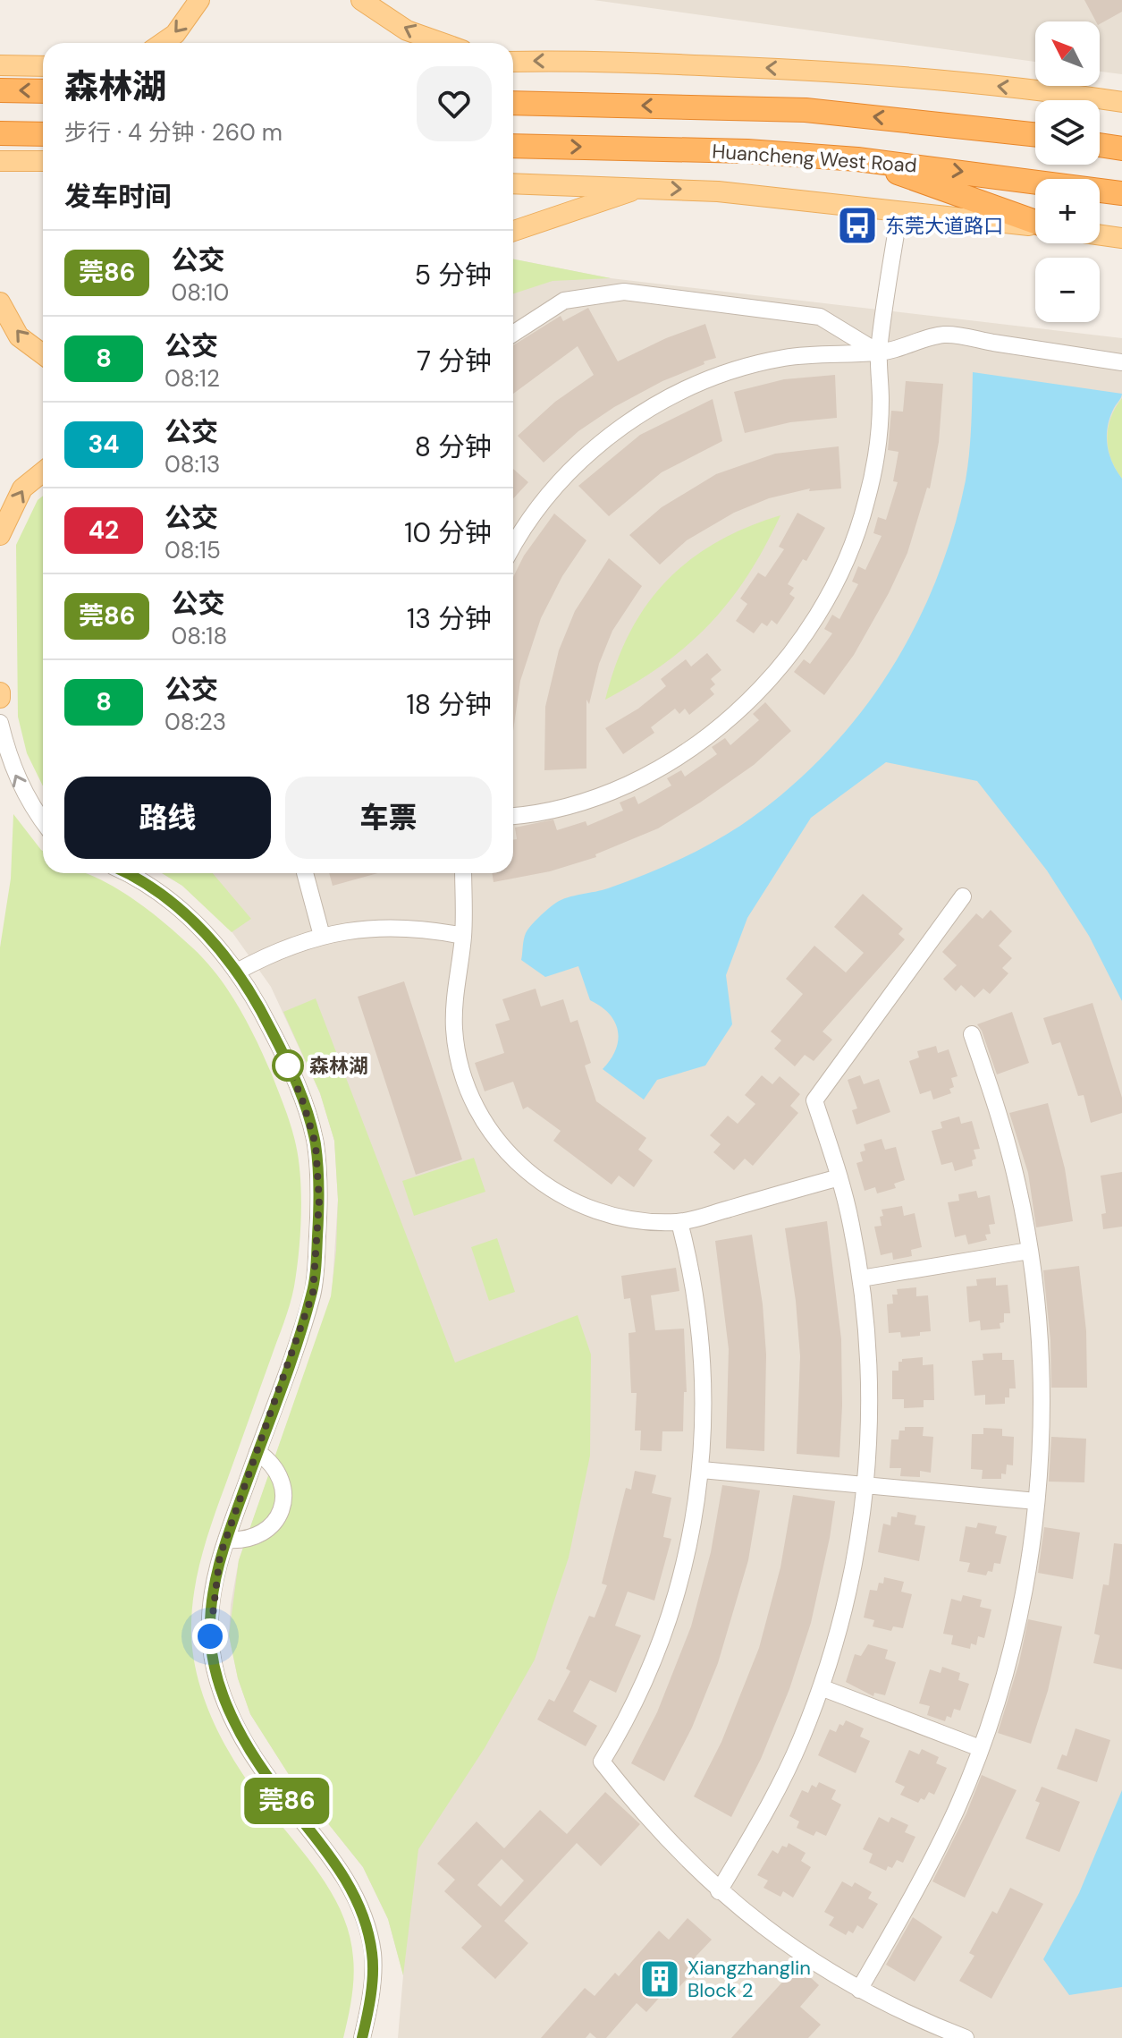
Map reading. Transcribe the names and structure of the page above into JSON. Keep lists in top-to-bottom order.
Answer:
{
  "streets": {
    "highway": ["Huancheng West Road"]
  },
  "places": {
    "bus stop": ["东莞大道路口"],
    "other": ["森林湖"],
    "building": ["Xiangzhanglin Block 2"]
  },
  "lines": ["bus line 莞86"],
  "north": "top left",
  "page": {
    "on_map": "莞86",
    "map_buttons": ["+", "−"],
    "heading": [
      ["森林湖", "步行 · 4 分钟 · 260 m"],
      "发车时间"
    ],
    "list": [
      {
        "mark": "莞86",
        "name": "公交",
        "note": "08:10",
        "value": "5 分钟"
      },
      {
        "mark": "8",
        "name": "公交",
        "note": "08:12",
        "value": "7 分钟"
      },
      {
        "mark": "34",
        "name": "公交",
        "note": "08:13",
        "value": "8 分钟"
      },
      {
        "mark": "42",
        "name": "公交",
        "note": "08:15",
        "value": "10 分钟"
      },
      {
        "mark": "莞86",
        "name": "公交",
        "note": "08:18",
        "value": "13 分钟"
      },
      {
        "mark": "8",
        "name": "公交",
        "note": "08:23",
        "value": "18 分钟"
      }
    ],
    "buttons": ["路线", "车票"]
  }
}
